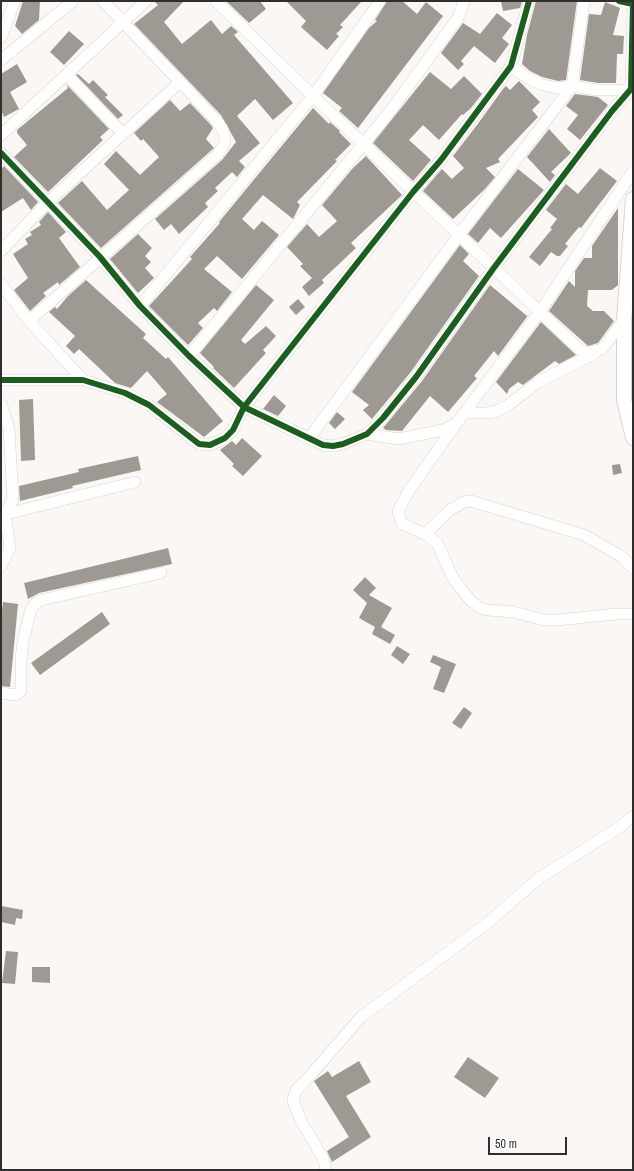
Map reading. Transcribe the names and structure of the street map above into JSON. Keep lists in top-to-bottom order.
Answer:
{
  "scale_bar": "50 m"
}
